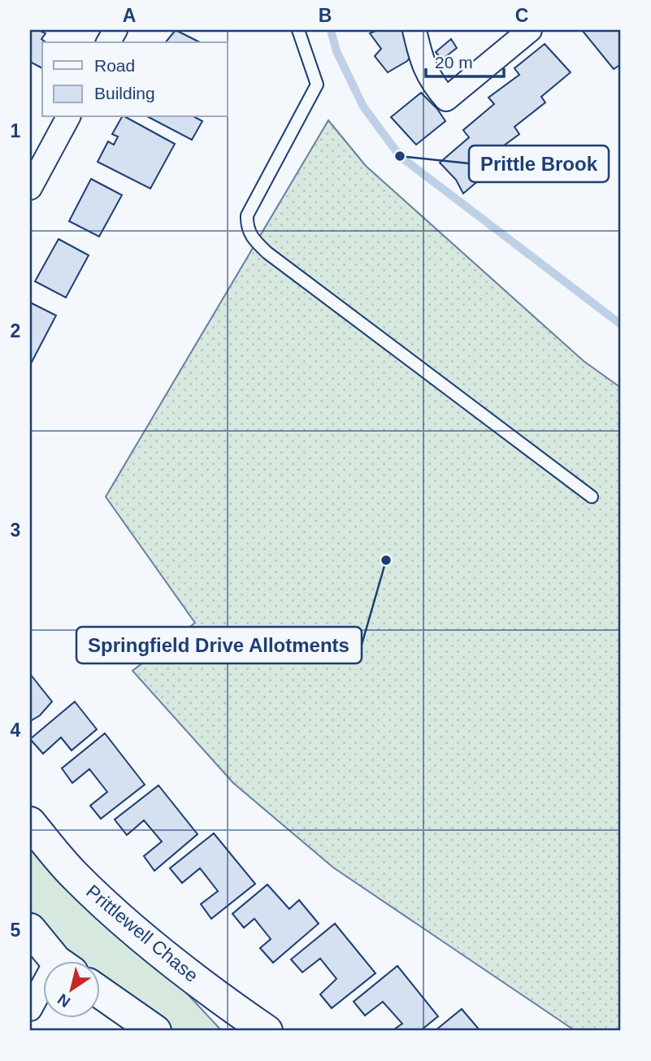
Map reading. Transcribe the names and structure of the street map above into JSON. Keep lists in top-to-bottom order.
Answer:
{
  "streets": {
    "street": ["Prittlewell Chase"]
  },
  "places": ["Prittle Brook", "Springfield Drive Allotments"],
  "legend": ["Road", "Building"],
  "scale_bar": "20 m",
  "north": "bottom left",
  "grid": {
    "columns": ["A", "B", "C"],
    "rows": [
      "1",
      "2",
      "3",
      "4",
      "5"
    ]
  }
}
